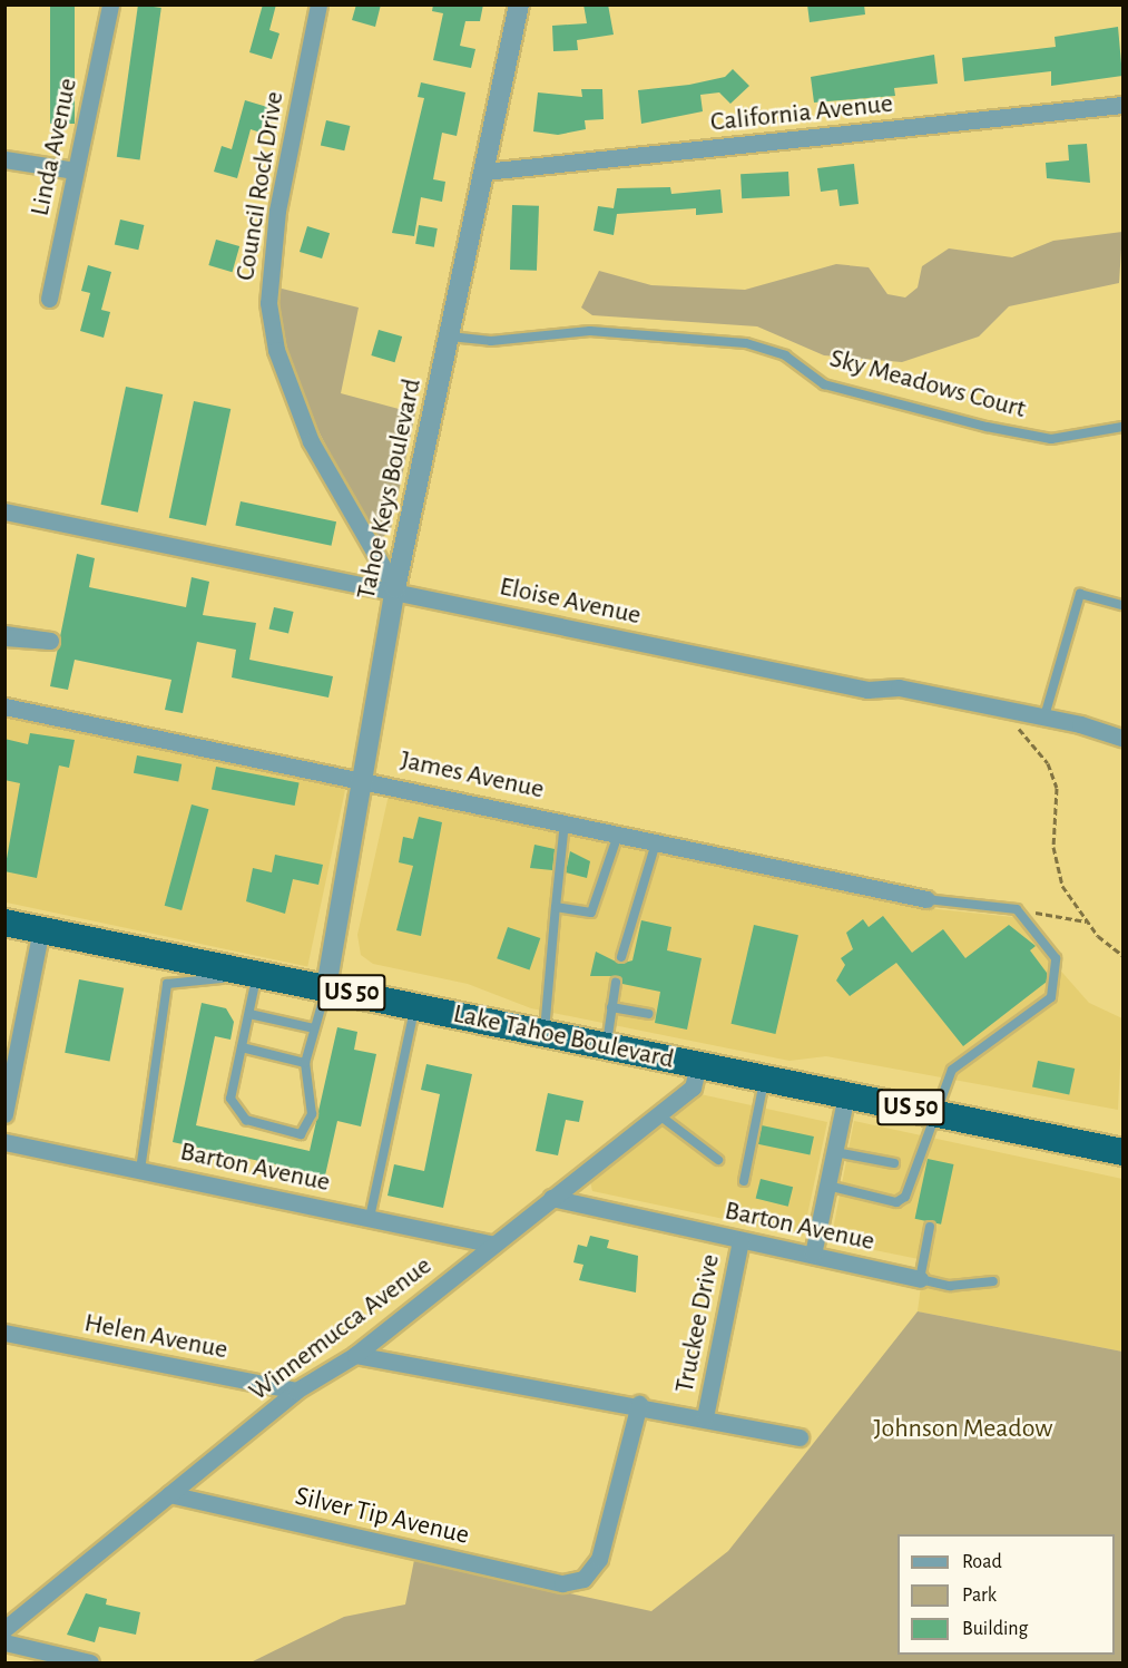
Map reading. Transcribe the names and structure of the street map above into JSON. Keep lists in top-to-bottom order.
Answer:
{
  "streets": {
    "highway": ["US 50", "Lake Tahoe Boulevard"],
    "street": [
      "California Avenue",
      "Linda Avenue",
      "Council Rock Drive",
      "Tahoe Keys Boulevard",
      "Eloise Avenue",
      "James Avenue",
      "Barton Avenue",
      "Truckee Drive",
      "Winnemucca Avenue",
      "Helen Avenue",
      "Silver Tip Avenue"
    ],
    "lane": ["Sky Meadows Court"]
  },
  "crossings": [
    ["California Avenue", "Tahoe Keys Boulevard"],
    ["Council Rock Drive", "Tahoe Keys Boulevard"],
    ["Council Rock Drive", "Eloise Avenue"],
    ["Sky Meadows Court", "Tahoe Keys Boulevard"],
    ["Tahoe Keys Boulevard", "Eloise Avenue"],
    ["Tahoe Keys Boulevard", "James Avenue"],
    ["Tahoe Keys Boulevard", "Lake Tahoe Boulevard"],
    ["Lake Tahoe Boulevard", "Winnemucca Avenue"],
    ["Barton Avenue", "Truckee Drive"],
    ["Barton Avenue", "Winnemucca Avenue"],
    ["Truckee Drive", "Silver Tip Avenue"],
    ["Winnemucca Avenue", "Helen Avenue"],
    ["Winnemucca Avenue", "Silver Tip Avenue"]
  ],
  "parks": ["Johnson Meadow"],
  "legend": ["Road", "Park", "Building"]
}
